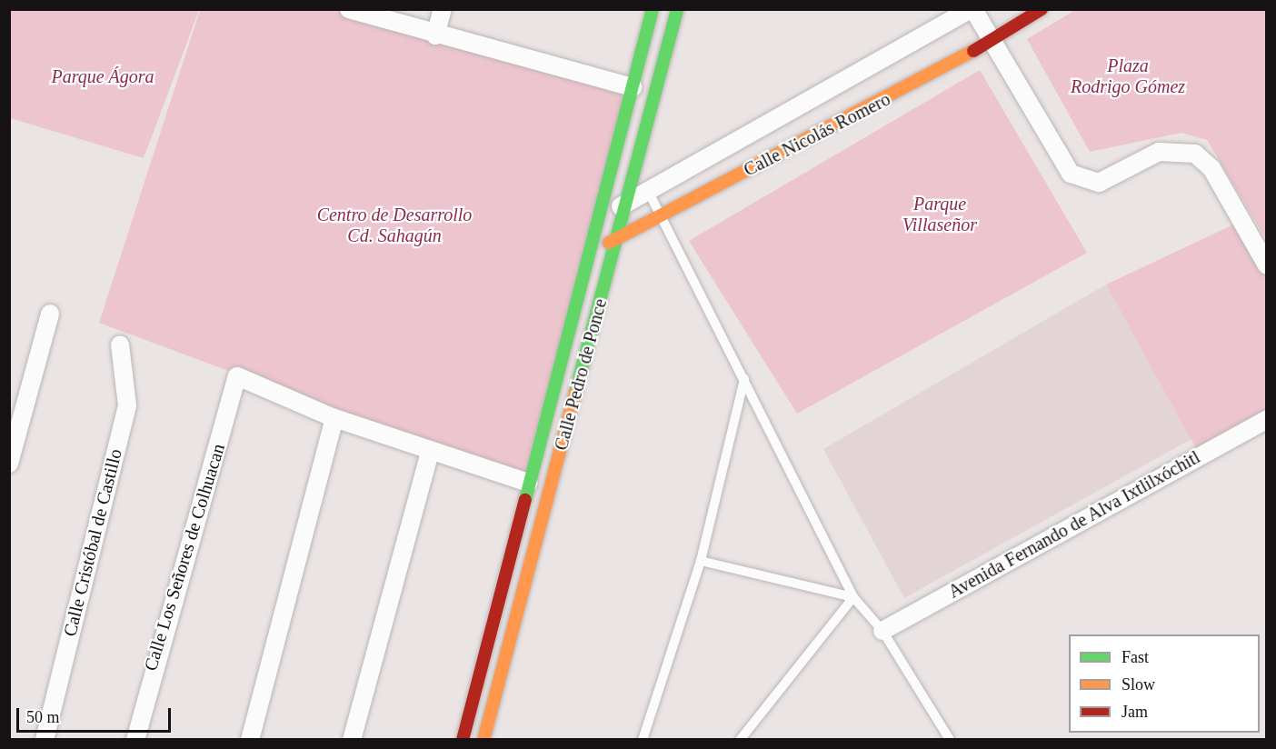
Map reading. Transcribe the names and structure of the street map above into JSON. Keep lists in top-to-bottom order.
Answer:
{
  "streets": {
    "street": [
      "Calle Nicolás Romero",
      "Calle Pedro de Ponce",
      "Avenida Fernando de Alva Ixtlilxóchitl",
      "Calle Cristóbal de Castillo",
      "Calle Los Señores de Colhuacan"
    ]
  },
  "crossings": [
    ["Calle Nicolás Romero", "Calle Pedro de Ponce"]
  ],
  "parks": [
    "Plaza Rodrigo Gómez",
    "Parque Ágora",
    "Parque Villaseñor",
    "Centro de Desarrollo Cd. Sahagún"
  ],
  "legend": ["Fast", "Slow", "Jam"],
  "scale_bar": "50 m"
}
